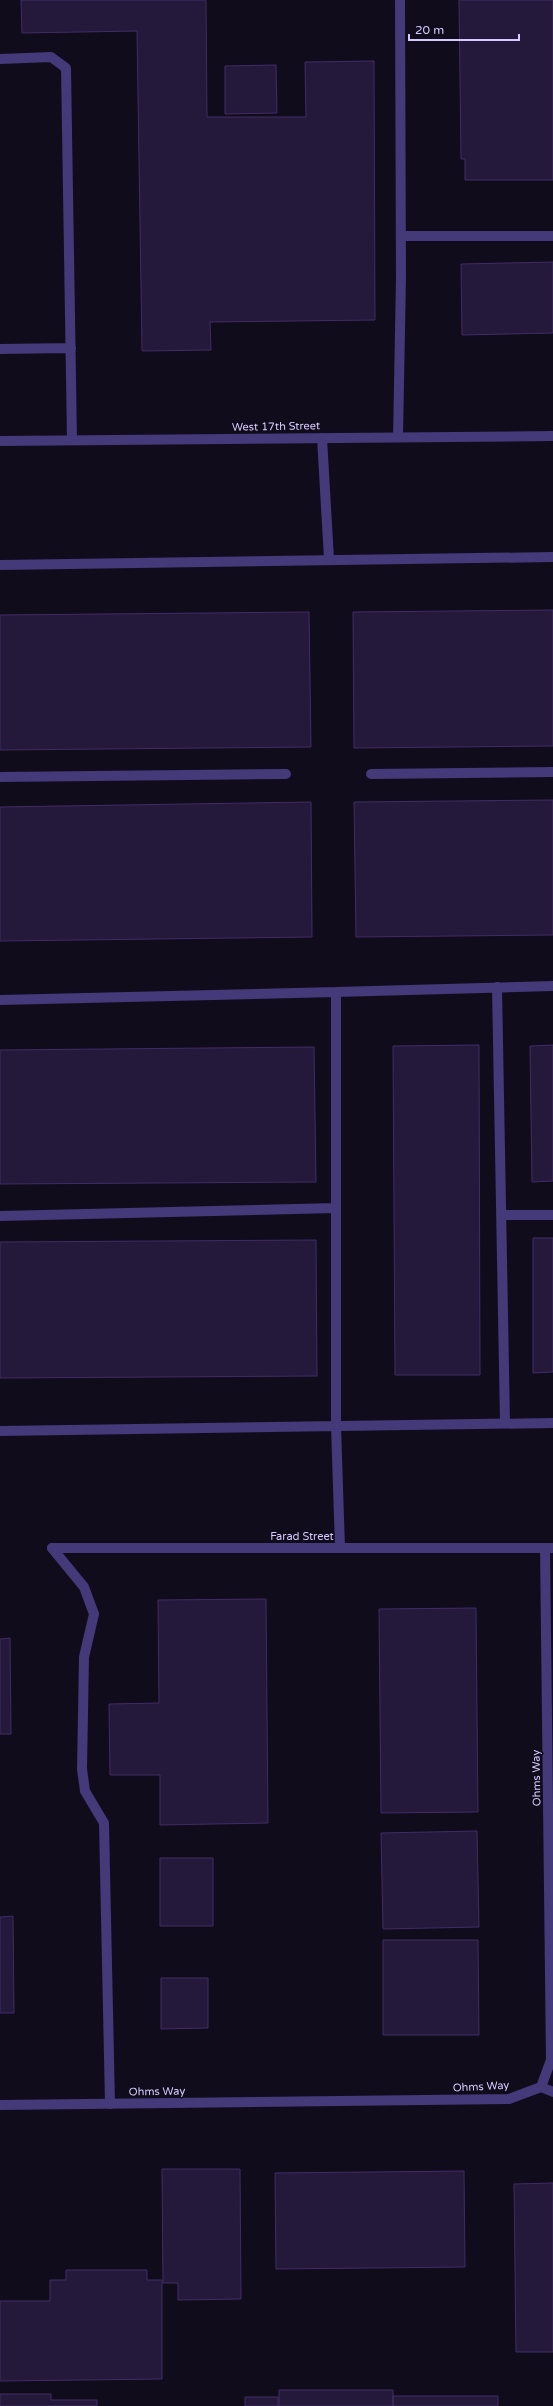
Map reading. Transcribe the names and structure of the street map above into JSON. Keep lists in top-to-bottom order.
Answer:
{
  "streets": {
    "street": ["West 17th Street", "Farad Street", "Ohms Way"]
  },
  "crossings": [
    ["Farad Street", "Ohms Way"]
  ],
  "scale_bar": "20 m"
}
